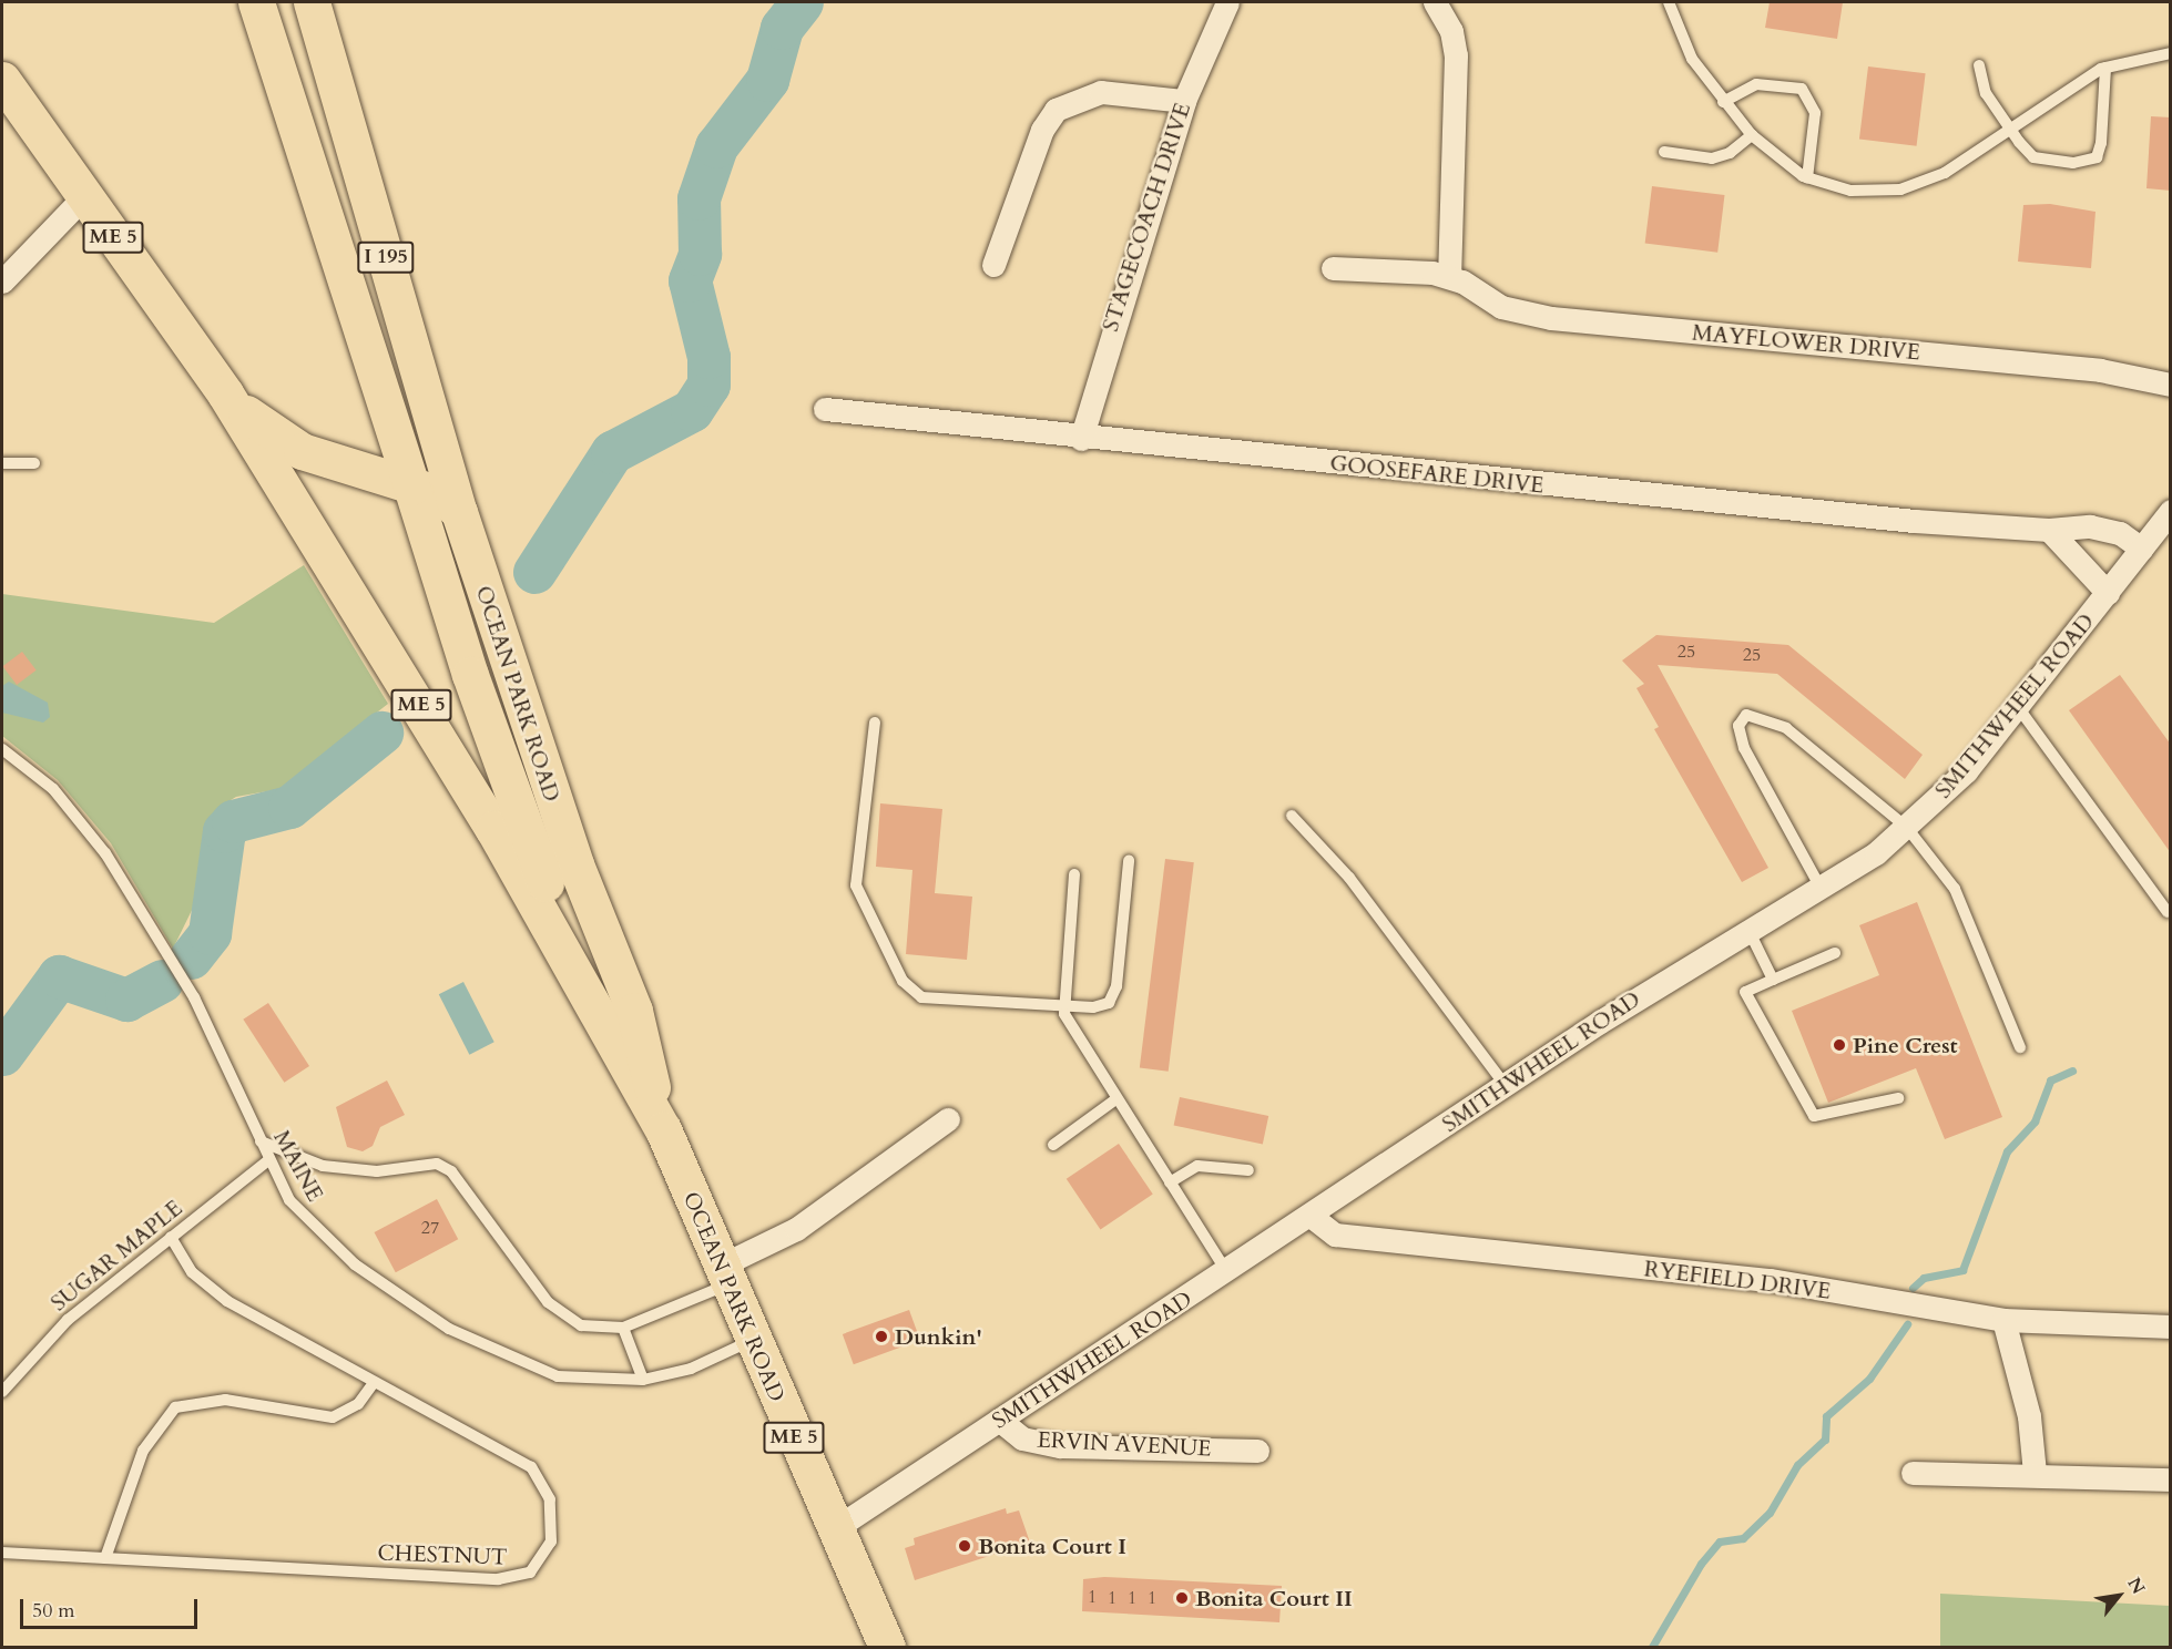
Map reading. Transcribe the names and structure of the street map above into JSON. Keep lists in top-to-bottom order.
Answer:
{
  "streets": {
    "main road": ["ME 5", "I 195", "OCEAN PARK ROAD"],
    "street": [
      "STAGECOACH DRIVE",
      "MAYFLOWER DRIVE",
      "GOOSEFARE DRIVE",
      "SMITHWHEEL ROAD",
      "RYEFIELD DRIVE",
      "ERVIN AVENUE"
    ],
    "lane": ["MAINE", "SUGAR MAPLE", "CHESTNUT"]
  },
  "crossings": [
    ["STAGECOACH DRIVE", "GOOSEFARE DRIVE"],
    ["I 195", "OCEAN PARK ROAD"],
    ["GOOSEFARE DRIVE", "SMITHWHEEL ROAD"],
    ["OCEAN PARK ROAD", "SMITHWHEEL ROAD"],
    ["OCEAN PARK ROAD", "MAINE"],
    ["SMITHWHEEL ROAD", "RYEFIELD DRIVE"],
    ["SMITHWHEEL ROAD", "ERVIN AVENUE"],
    ["MAINE", "SUGAR MAPLE"],
    ["SUGAR MAPLE", "CHESTNUT"]
  ],
  "places": [
    "Pine Crest",
    "Dunkin'",
    "Bonita Court I",
    "Bonita Court II"
  ],
  "house_numbers": [
    "25",
    "25",
    "27",
    "1",
    "1",
    "1",
    "1"
  ],
  "scale_bar": "50 m",
  "north": "top right"
}
